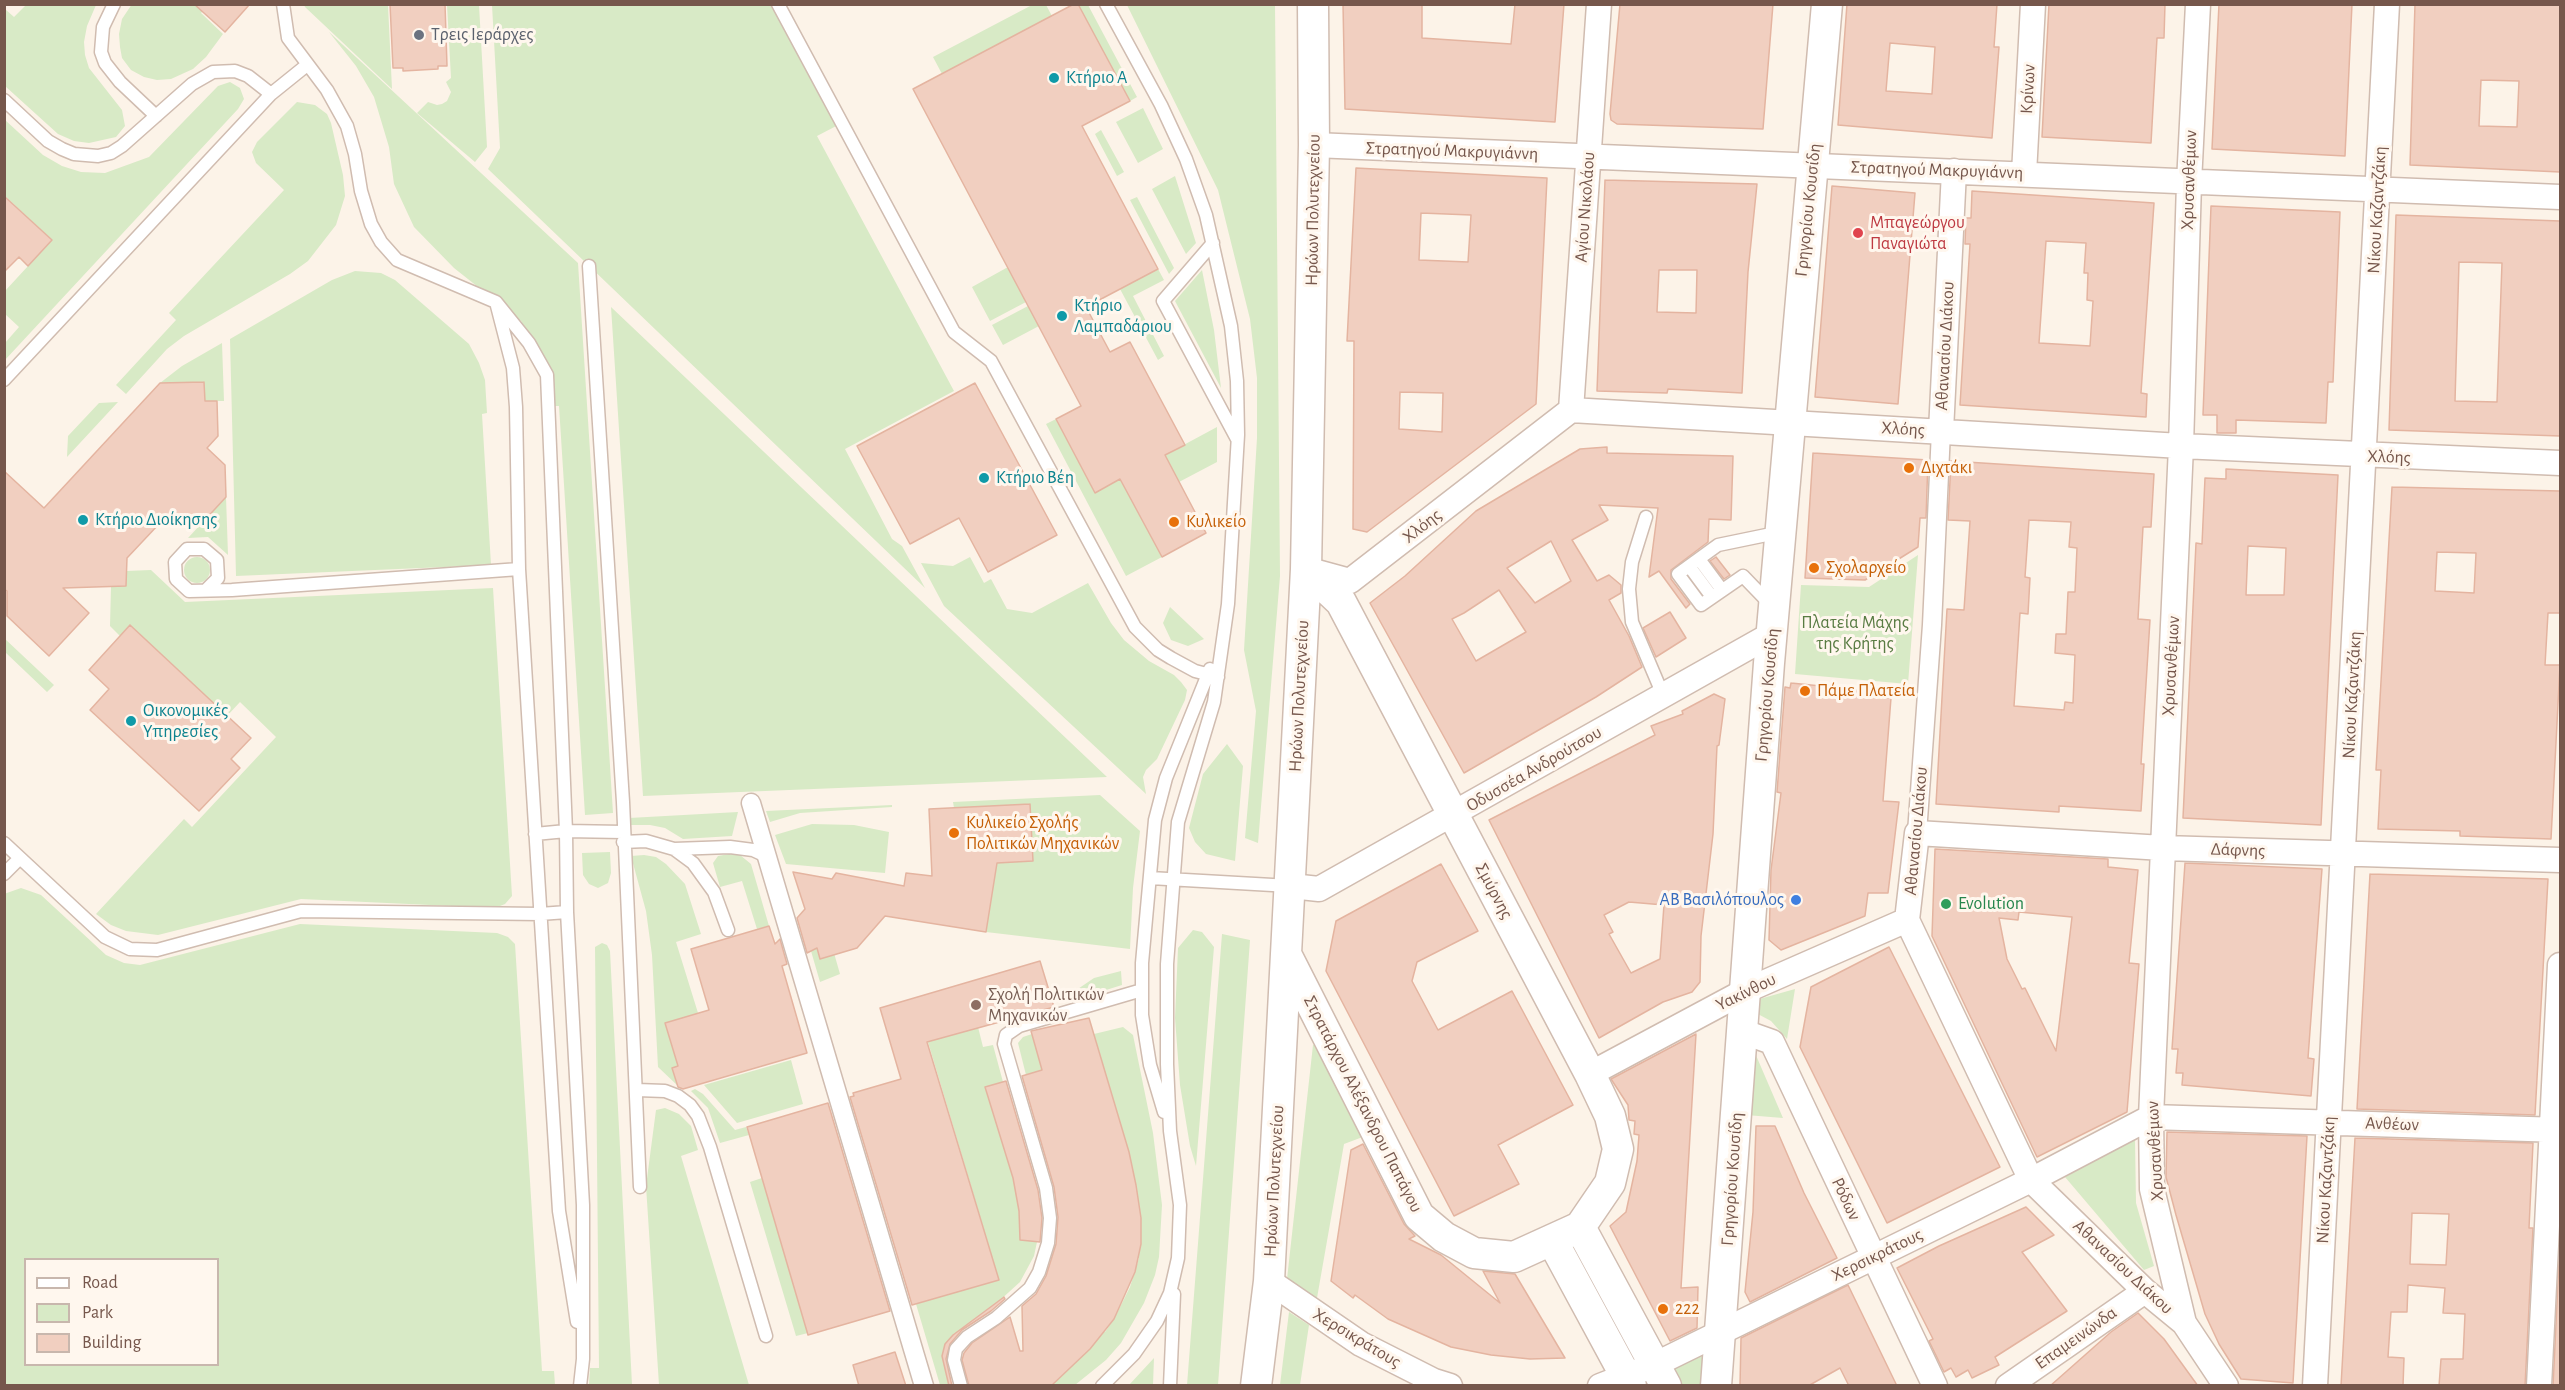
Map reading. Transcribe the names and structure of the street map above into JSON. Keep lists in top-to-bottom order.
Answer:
{
  "streets": {
    "street": [
      "Κρίνων",
      "Στρατηγού Μακρυγιάννη",
      "Χρυσανθέμων",
      "Αγίου Νικολάου",
      "Ηρώων Πολυτεχνείου",
      "Γρηγορίου Κουσίδη",
      "Νίκου Καζαντζάκη",
      "Αθανασίου Διάκου",
      "Χλόης",
      "Οδυσσέα Ανδρούτσου",
      "Δάφνης",
      "Σμύρνης",
      "Υακίνθου",
      "Στρατάρχου Αλέξανδρου Παπάγου",
      "Ανθέων",
      "Ρόδων",
      "Χερσικράτους",
      "Επαμεινώνδα"
    ]
  },
  "crossings": [
    ["Κρίνων", "Στρατηγού Μακρυγιάννη"],
    ["Στρατηγού Μακρυγιάννη", "Χρυσανθέμων"],
    ["Στρατηγού Μακρυγιάννη", "Αγίου Νικολάου"],
    ["Στρατηγού Μακρυγιάννη", "Ηρώων Πολυτεχνείου"],
    ["Στρατηγού Μακρυγιάννη", "Γρηγορίου Κουσίδη"],
    ["Στρατηγού Μακρυγιάννη", "Νίκου Καζαντζάκη"],
    ["Στρατηγού Μακρυγιάννη", "Αθανασίου Διάκου"],
    ["Χρυσανθέμων", "Αθανασίου Διάκου"],
    ["Χρυσανθέμων", "Χλόης"],
    ["Χρυσανθέμων", "Δάφνης"],
    ["Χρυσανθέμων", "Ανθέων"],
    ["Χρυσανθέμων", "Χερσικράτους"],
    ["Αγίου Νικολάου", "Χλόης"],
    ["Ηρώων Πολυτεχνείου", "Χλόης"],
    ["Ηρώων Πολυτεχνείου", "Οδυσσέα Ανδρούτσου"],
    ["Ηρώων Πολυτεχνείου", "Σμύρνης"],
    ["Ηρώων Πολυτεχνείου", "Στρατάρχου Αλέξανδρου Παπάγου"],
    ["Ηρώων Πολυτεχνείου", "Χερσικράτους"],
    ["Γρηγορίου Κουσίδη", "Χλόης"],
    ["Γρηγορίου Κουσίδη", "Οδυσσέα Ανδρούτσου"],
    ["Γρηγορίου Κουσίδη", "Υακίνθου"],
    ["Γρηγορίου Κουσίδη", "Ρόδων"],
    ["Γρηγορίου Κουσίδη", "Χερσικράτους"],
    ["Νίκου Καζαντζάκη", "Χλόης"],
    ["Νίκου Καζαντζάκη", "Δάφνης"],
    ["Νίκου Καζαντζάκη", "Ανθέων"],
    ["Αθανασίου Διάκου", "Χλόης"],
    ["Αθανασίου Διάκου", "Δάφνης"],
    ["Αθανασίου Διάκου", "Υακίνθου"],
    ["Αθανασίου Διάκου", "Χερσικράτους"],
    ["Αθανασίου Διάκου", "Επαμεινώνδα"],
    ["Χλόης", "Σμύρνης"],
    ["Οδυσσέα Ανδρούτσου", "Σμύρνης"],
    ["Σμύρνης", "Υακίνθου"],
    ["Σμύρνης", "Στρατάρχου Αλέξανδρου Παπάγου"],
    ["Ανθέων", "Χερσικράτους"],
    ["Ρόδων", "Χερσικράτους"]
  ],
  "parks": ["Πλατεία Μάχης της Κρήτης"],
  "places": [
    "Τρεις Ιεράρχες",
    "Κτήριο Α",
    "Μπαγεώργου Παναγιώτα",
    "Κτήριο Λαμπαδάριου",
    "Διχτάκι",
    "Κτήριο Βέη",
    "Κτήριο Διοίκησης",
    "Κυλικείο",
    "Σχολαρχείο",
    "Πάμε Πλατεία",
    "Οικονομικές Υπηρεσίες",
    "Κυλικείο Σχολής Πολιτικών Μηχανικών",
    "AB Βασιλόπουλος",
    "Evolution",
    "Σχολή Πολιτικών Μηχανικών",
    "222"
  ],
  "legend": ["Road", "Park", "Building"]
}
